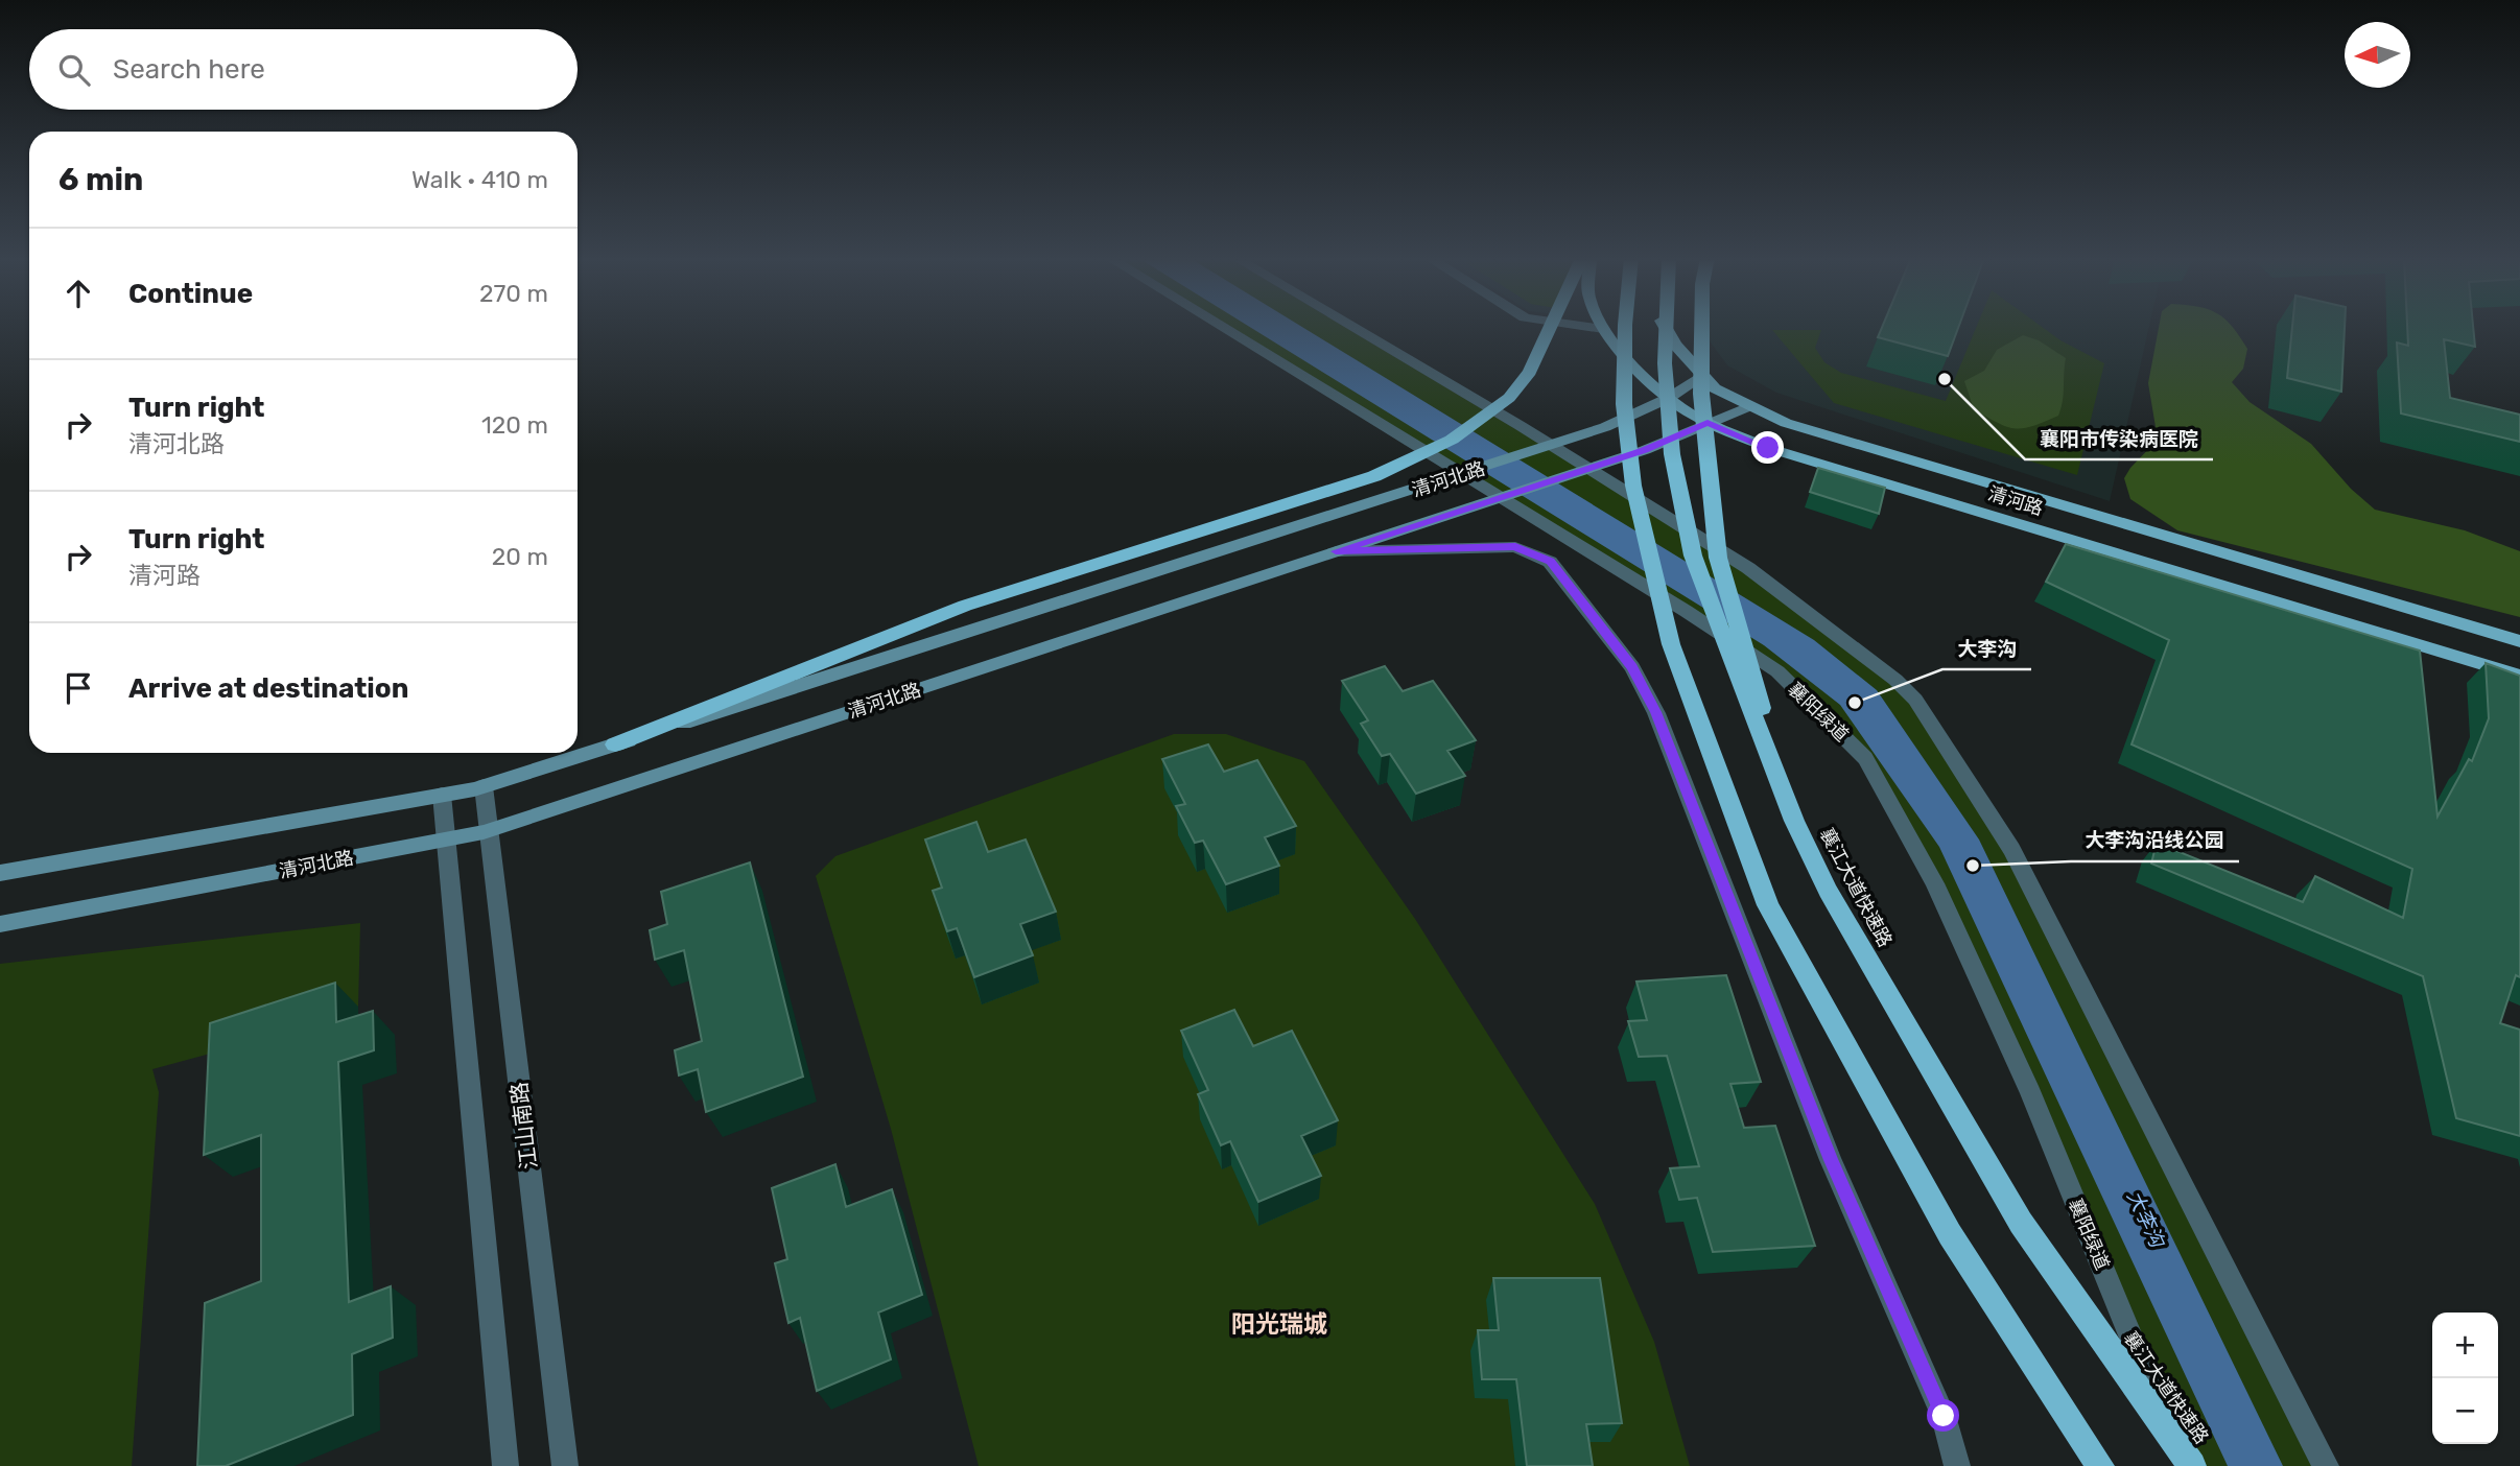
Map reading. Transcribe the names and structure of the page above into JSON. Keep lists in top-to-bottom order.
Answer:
{
  "streets": {
    "highway": ["襄江大道快速路"],
    "main road": ["清河北路", "清河路"],
    "street": ["襄阳绿道", "江山南路"]
  },
  "crossings": [
    ["清河北路", "清河路"],
    ["清河北路", "江山南路"]
  ],
  "districts": ["阳光瑞城"],
  "water": ["大李沟"],
  "places": ["襄阳市传染病医院", "大李沟", "大李沟沿线公园"],
  "north": "left",
  "page": {
    "search": "Search here",
    "heading": ["6 min", "Walk · 410 m"],
    "list": [
      ["Continue", "270 m"],
      ["Turn right", "清河北路", "120 m"],
      ["Turn right", "清河路", "20 m"],
      "Arrive at destination"
    ],
    "map_buttons": ["+", "−"]
  }
}
